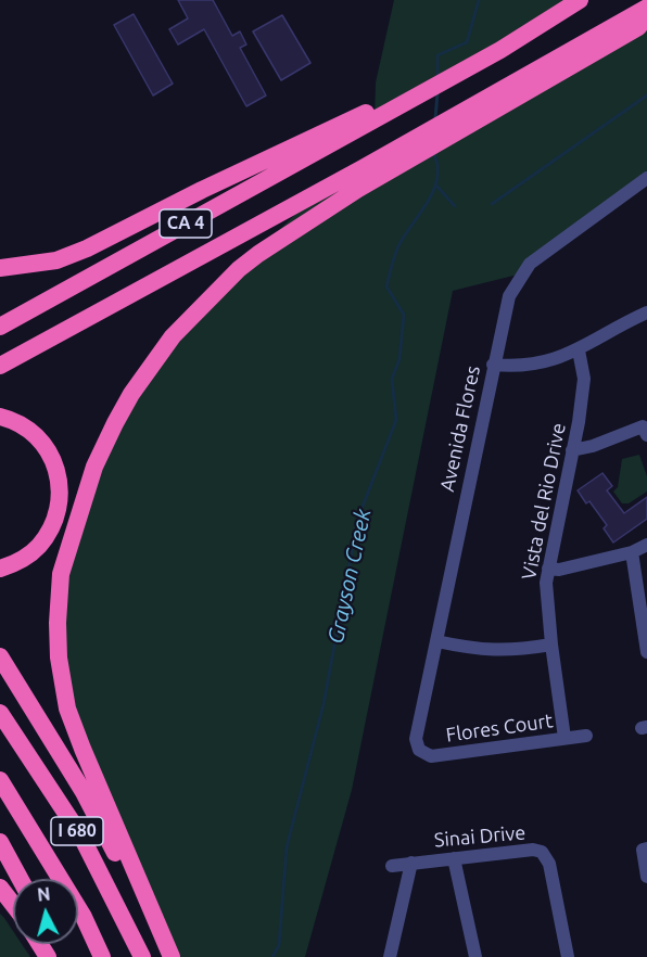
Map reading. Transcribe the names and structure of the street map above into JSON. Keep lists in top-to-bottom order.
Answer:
{
  "streets": {
    "highway": ["CA 4", "I 680"],
    "street": [
      "Avenida Flores",
      "Vista del Rio Drive",
      "Flores Court",
      "Sinai Drive"
    ]
  },
  "crossings": [
    ["Avenida Flores", "Flores Court"],
    ["Vista del Rio Drive", "Flores Court"]
  ],
  "water": ["Grayson Creek"],
  "north": "top"
}
